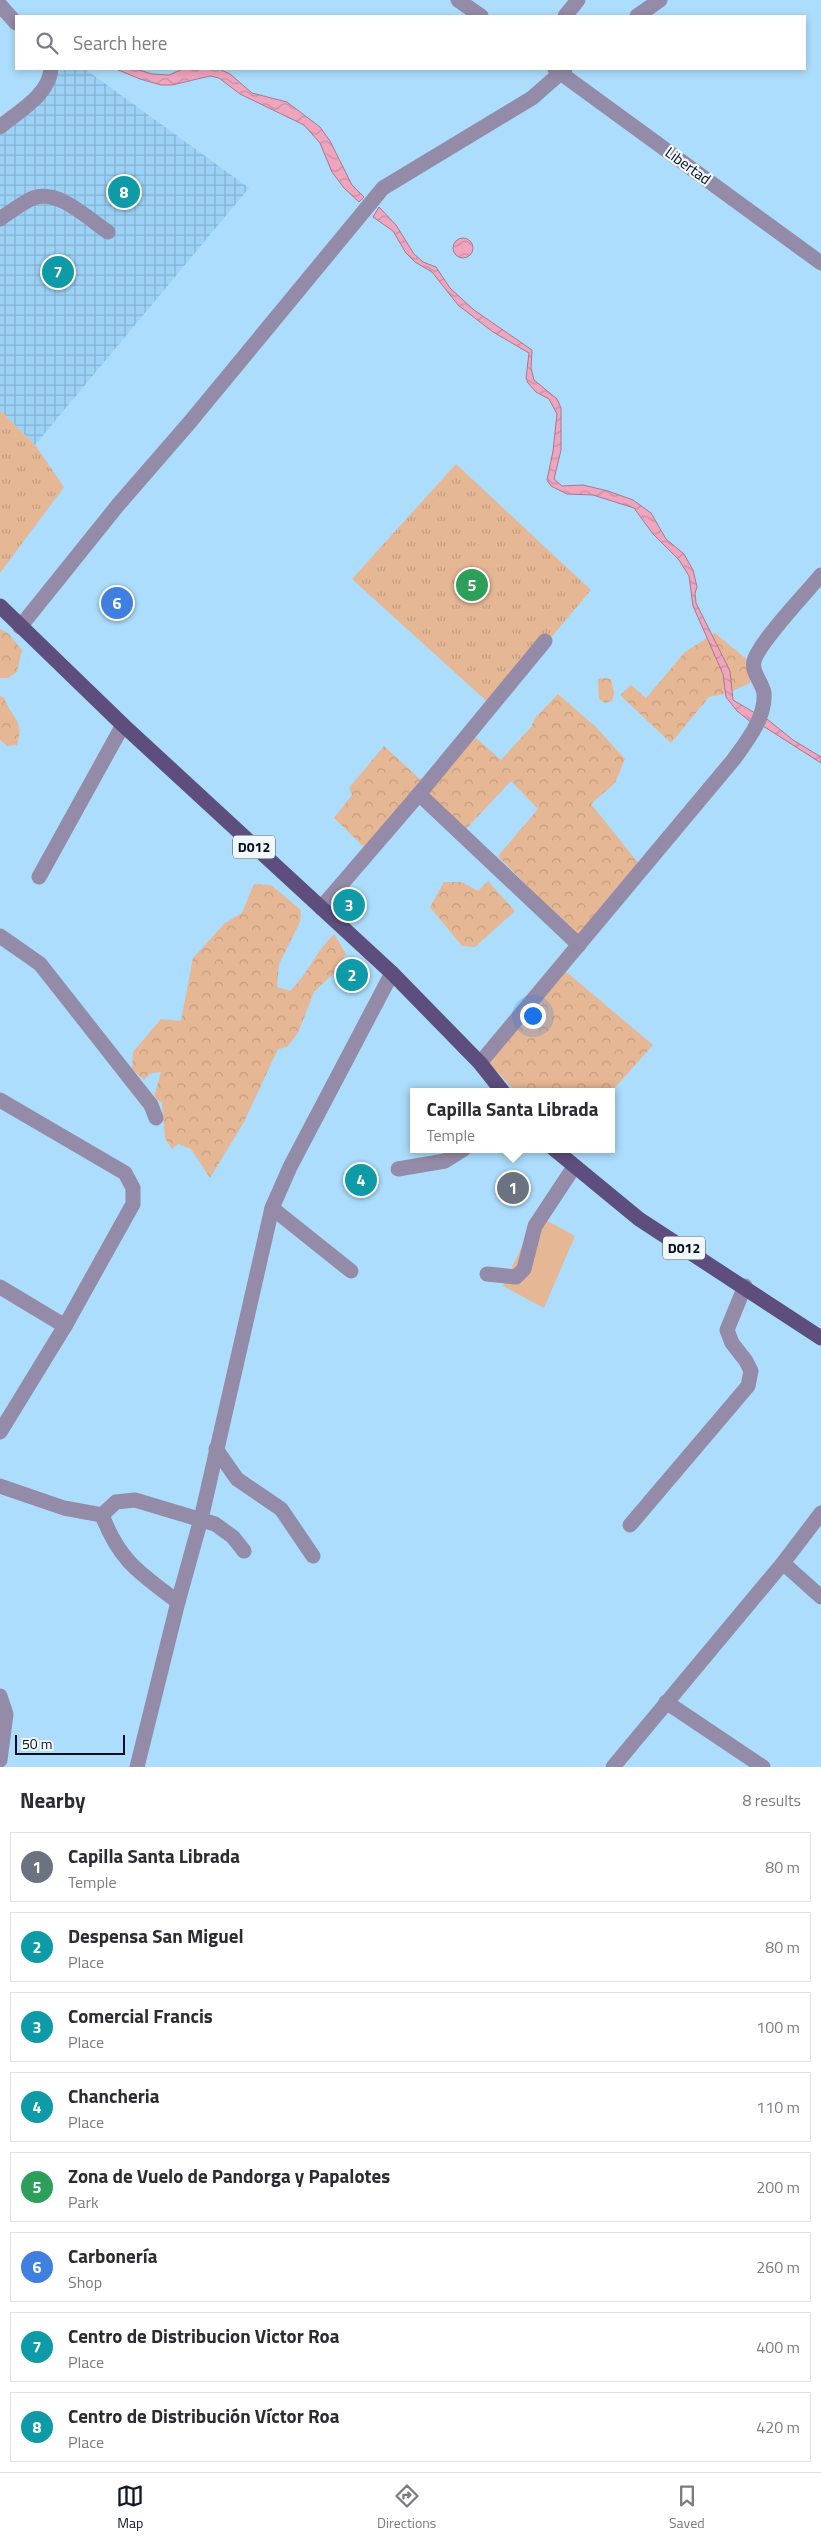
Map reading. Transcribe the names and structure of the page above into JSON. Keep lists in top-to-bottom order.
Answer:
{
  "streets": {
    "main road": ["D012"],
    "street": ["Libertad"]
  },
  "scale_bar": "50 m",
  "page": {
    "search": "Search here",
    "pins": [
      "8",
      "7",
      "5",
      "6",
      "3",
      "2",
      "4",
      "1"
    ],
    "popup": ["Capilla Santa Librada", "Temple"],
    "scale": "50 m",
    "heading": ["Nearby", "8 results"],
    "list": [
      {
        "mark": "1",
        "name": "Capilla Santa Librada",
        "note": "Temple",
        "value": "80 m"
      },
      {
        "mark": "2",
        "name": "Despensa San Miguel",
        "note": "Place",
        "value": "80 m"
      },
      {
        "mark": "3",
        "name": "Comercial Francis",
        "note": "Place",
        "value": "100 m"
      },
      {
        "mark": "4",
        "name": "Chancheria",
        "note": "Place",
        "value": "110 m"
      },
      {
        "mark": "5",
        "name": "Zona de Vuelo de Pandorga y Papalotes",
        "note": "Park",
        "value": "200 m"
      },
      {
        "mark": "6",
        "name": "Carbonería",
        "note": "Shop",
        "value": "260 m"
      },
      {
        "mark": "7",
        "name": "Centro de Distribucion Victor Roa",
        "note": "Place",
        "value": "400 m"
      },
      {
        "mark": "8",
        "name": "Centro de Distribución Víctor Roa",
        "note": "Place",
        "value": "420 m"
      }
    ],
    "nav": ["Map", "Directions", "Saved"]
  }
}
